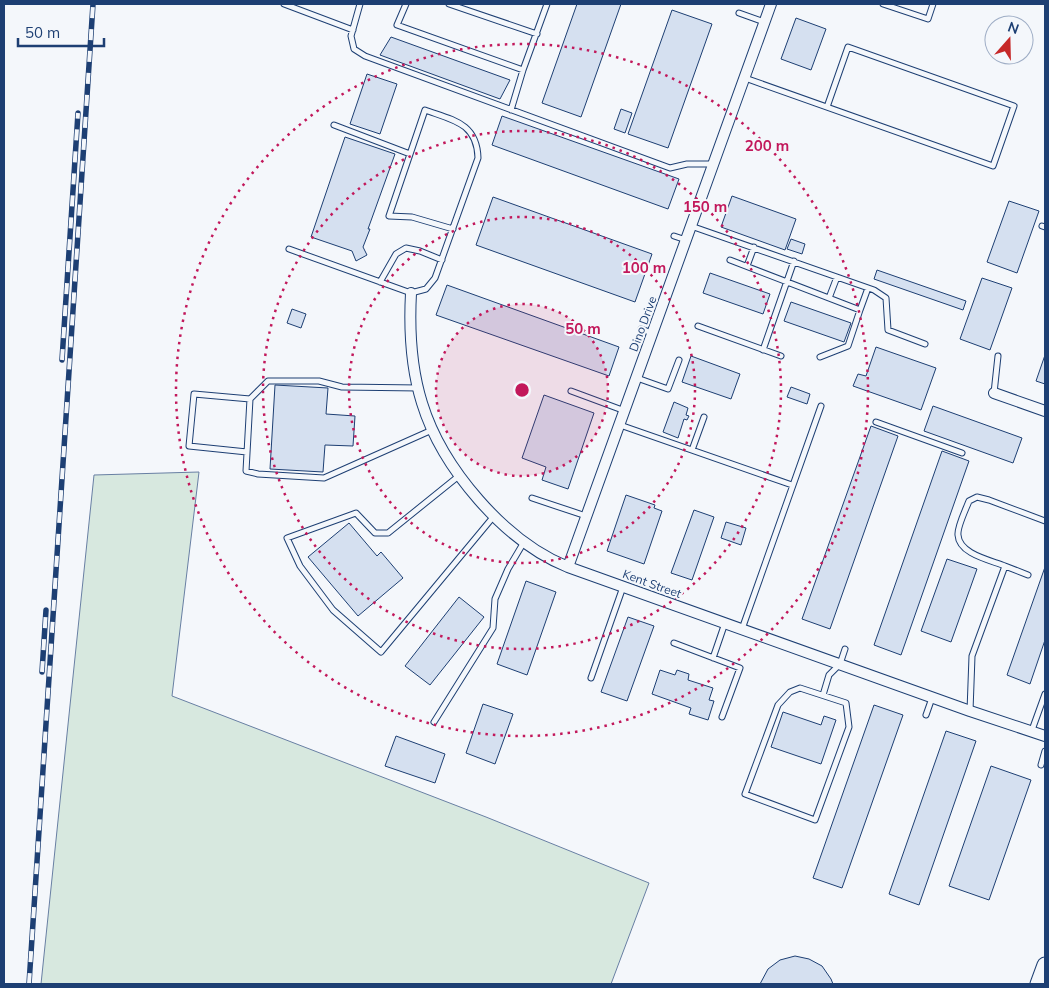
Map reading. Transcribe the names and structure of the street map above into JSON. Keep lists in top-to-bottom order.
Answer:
{
  "streets": {
    "street": ["Dino Drive", "Kent Street"]
  },
  "crossings": [
    ["Dino Drive", "Kent Street"]
  ],
  "scale_bar": "50 m",
  "north": "top",
  "rings": [
    "200 m",
    "150 m",
    "100 m",
    "50 m"
  ]
}
